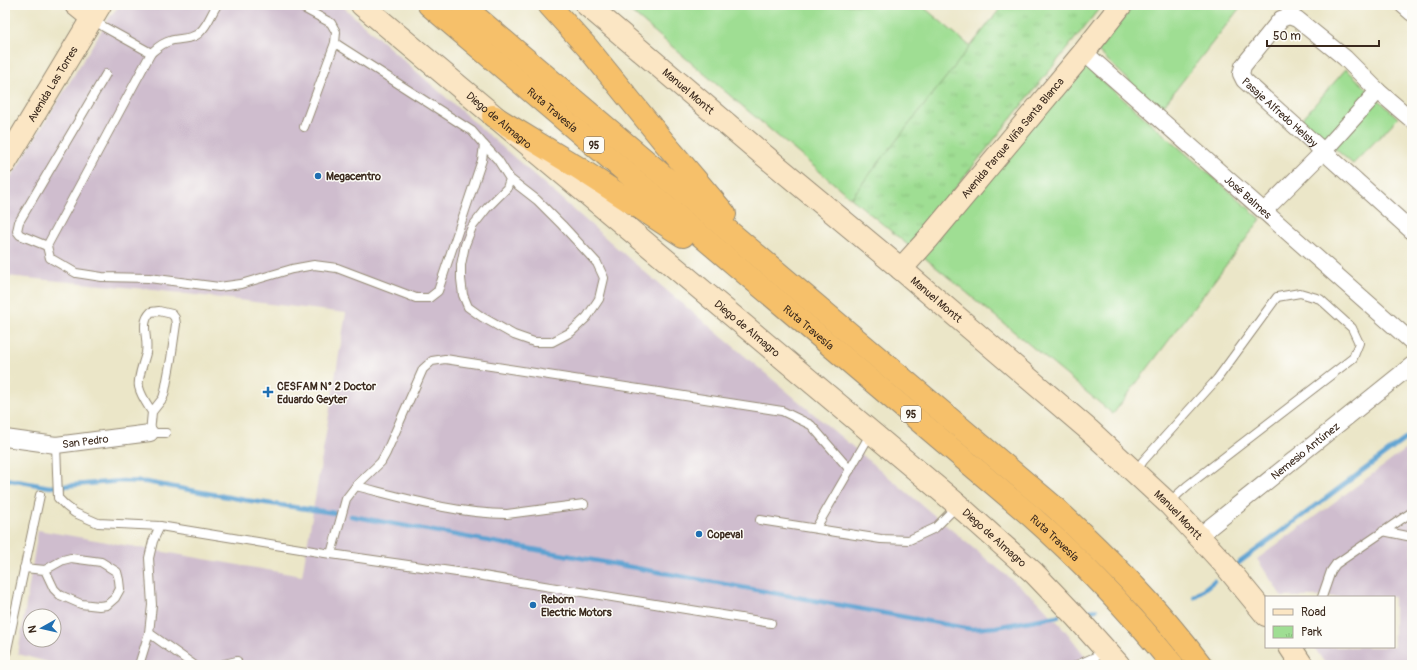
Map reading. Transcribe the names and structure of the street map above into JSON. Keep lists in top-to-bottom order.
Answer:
{
  "streets": {
    "highway": ["Ruta Travesía", "95"],
    "street": [
      "Avenida Las Torres",
      "Manuel Montt",
      "Pasaje Alfredo Helsby",
      "Diego de Almagro",
      "Avenida Parque Viña Santa Blanca",
      "José Balmes",
      "San Pedro",
      "Nemesio Antúnez"
    ]
  },
  "crossings": [
    ["Manuel Montt", "Avenida Parque Viña Santa Blanca"],
    ["Manuel Montt", "Nemesio Antúnez"],
    ["Avenida Parque Viña Santa Blanca", "José Balmes"]
  ],
  "places": {
    "other": ["Megacentro", "Copeval", "Reborn Electric Motors"],
    "health": ["CESFAM N° 2 Doctor Eduardo Geyter"]
  },
  "legend": ["Road", "Park"],
  "scale_bar": "50 m",
  "north": "left"
}
